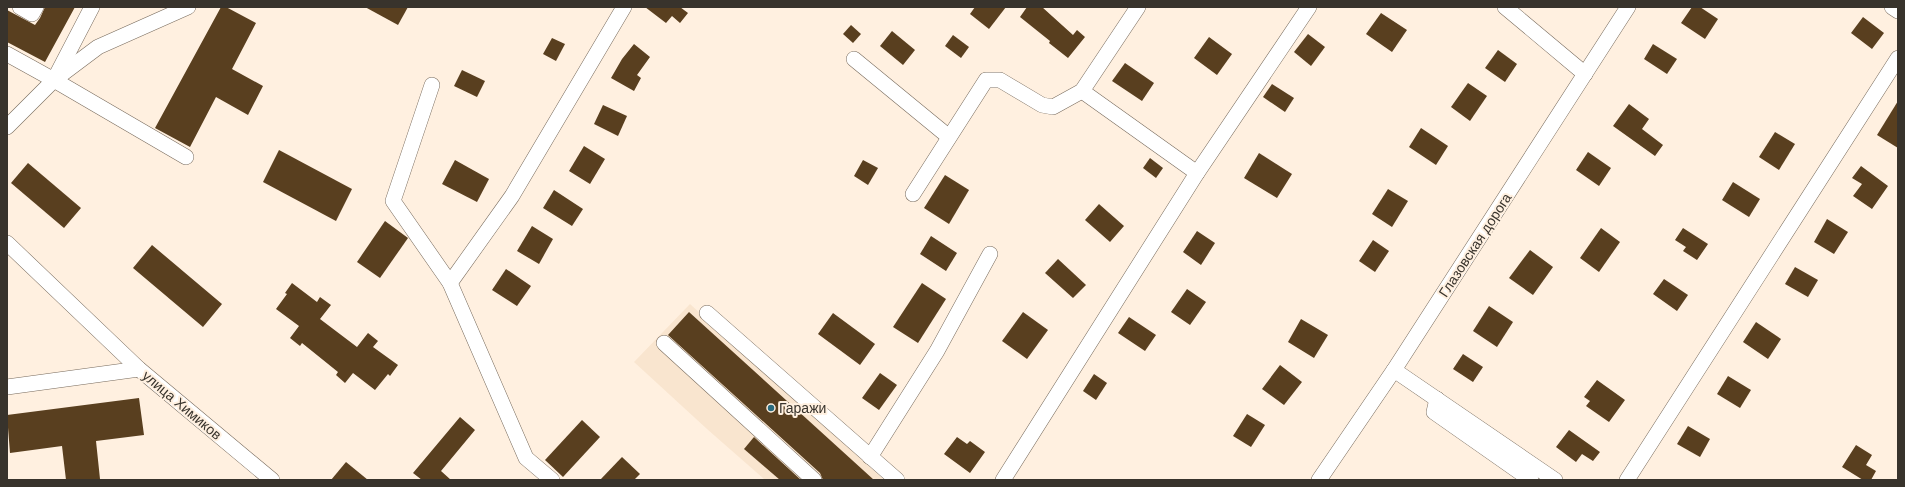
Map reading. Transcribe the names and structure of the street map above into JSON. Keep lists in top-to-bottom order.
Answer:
{
  "streets": {
    "street": ["Глазовская дорога", "улица Химиков"]
  },
  "places": ["Гаражи"]
}
